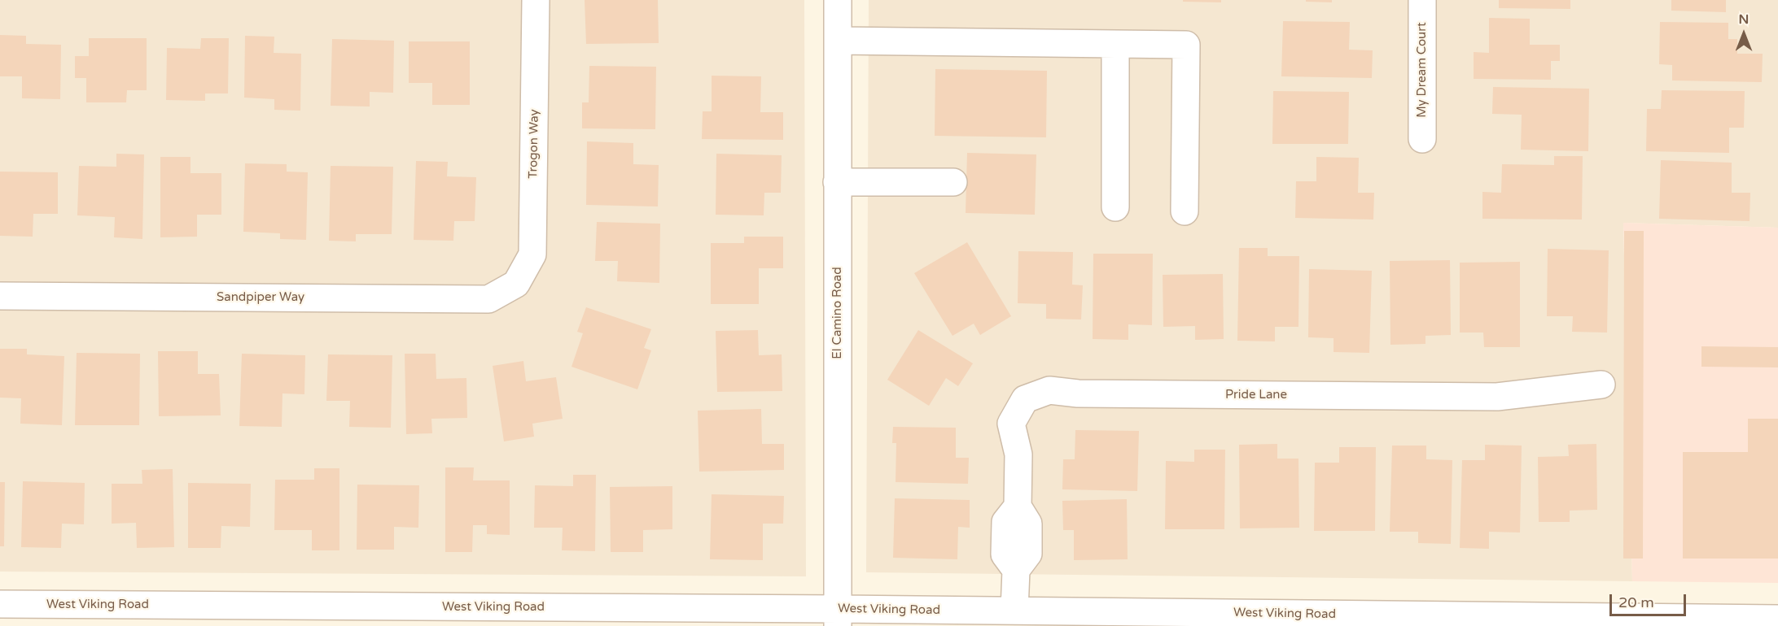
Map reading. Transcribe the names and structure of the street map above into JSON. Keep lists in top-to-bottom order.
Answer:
{
  "streets": {
    "street": [
      "My Dream Court",
      "Trogon Way",
      "Sandpiper Way",
      "El Camino Road",
      "Pride Lane",
      "West Viking Road"
    ]
  },
  "crossings": [
    ["Trogon Way", "Sandpiper Way"],
    ["El Camino Road", "West Viking Road"],
    ["Pride Lane", "West Viking Road"]
  ],
  "scale_bar": "20 m",
  "north": "top"
}
